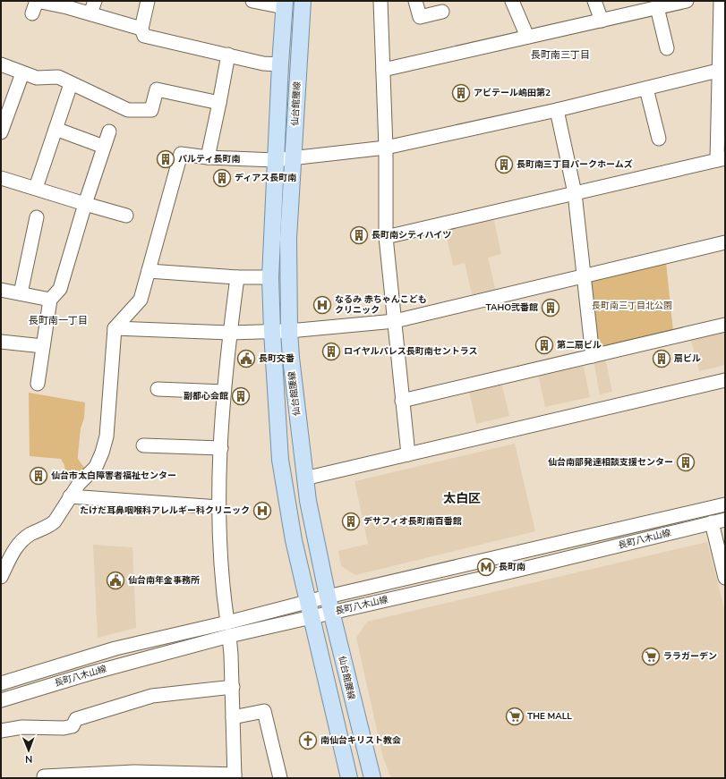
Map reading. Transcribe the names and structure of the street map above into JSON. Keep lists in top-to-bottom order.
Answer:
{
  "streets": {
    "main road": ["仙台館腰線"],
    "street": ["長町八木山線"]
  },
  "crossings": [
    ["仙台館腰線", "長町八木山線"]
  ],
  "districts": ["長町南三丁目", "長町南一丁目", "太白区"],
  "parks": ["長町南三丁目北公園"],
  "places": {
    "building": [
      "アビテール嶋田第2",
      "パルティ長町南",
      "長町南三丁目パークホームズ",
      "ディアス長町南",
      "長町南シティハイツ",
      "TAHO弐番館",
      "第二扇ビル",
      "ロイヤルパレス長町南セントラス",
      "扇ビル",
      "副都心会館",
      "仙台南部発達相談支援センター",
      "仙台市太白障害者福祉センター",
      "デサフィオ長町南百番館"
    ],
    "hospital": ["なるみ 赤ちゃんこども クリニック", "たけだ耳鼻咽喉科アレルギー科クリニック"],
    "public building": ["長町交番", "仙台南年金事務所"],
    "metro station": ["長町南"],
    "supermarket": ["ララガーデン", "THE MALL"],
    "church": ["南仙台キリスト教会"]
  },
  "north": "bottom"
}
